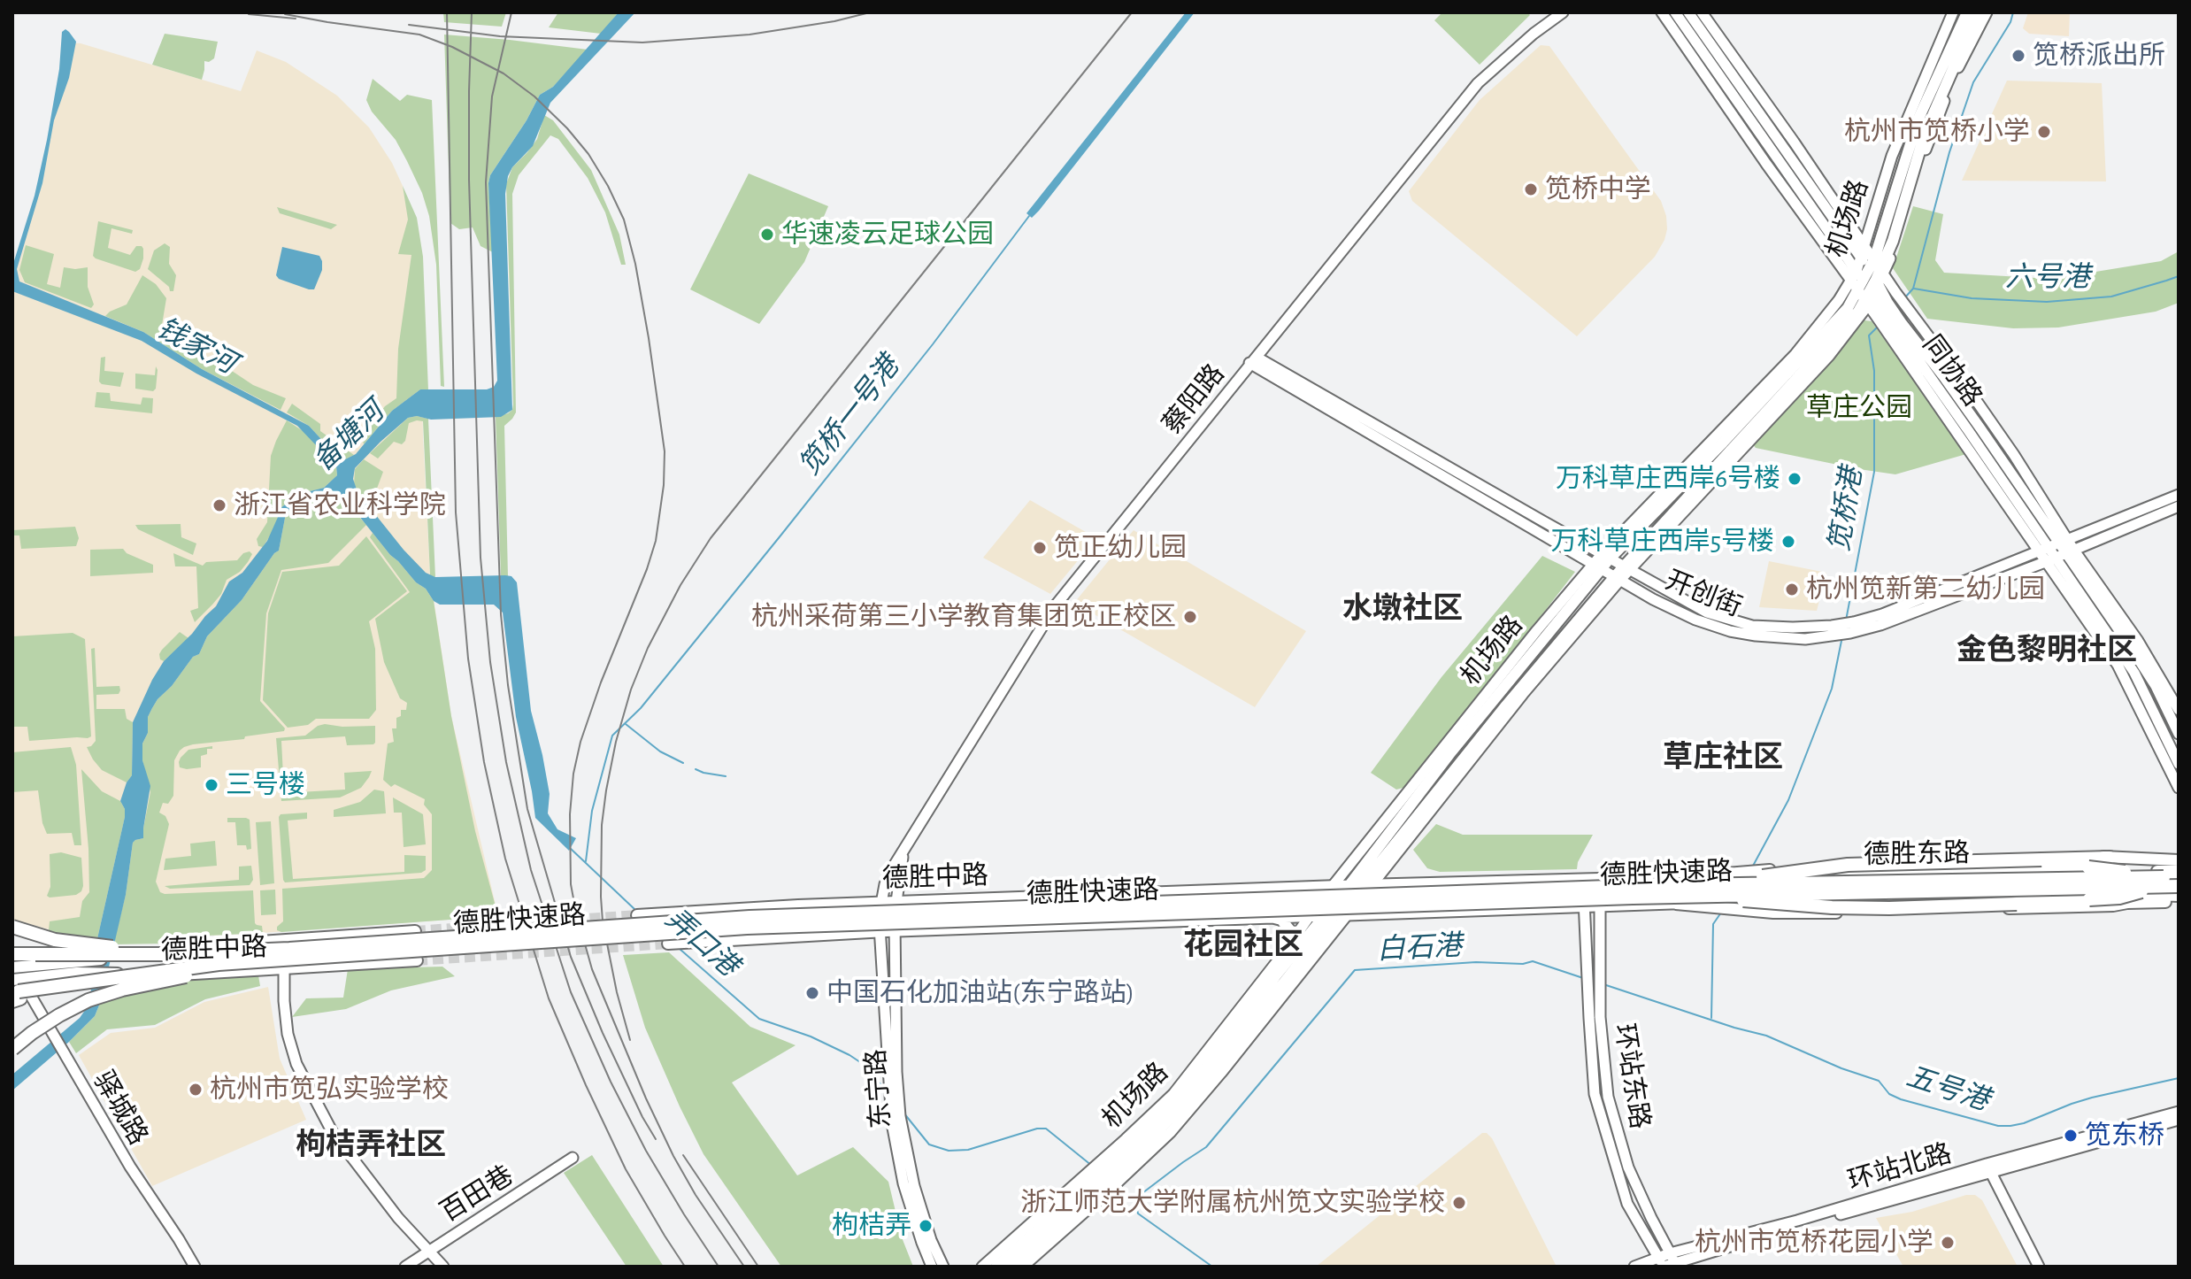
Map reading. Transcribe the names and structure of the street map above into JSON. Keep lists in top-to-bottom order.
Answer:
{
  "streets": {
    "highway": ["德胜快速路"],
    "main road": ["机场路", "德胜东路", "德胜中路"],
    "street": [
      "同协路",
      "蔡阳路",
      "开创街",
      "环站东路",
      "东宁路",
      "驿城路",
      "环站北路",
      "百田巷"
    ]
  },
  "crossings": [
    ["机场路", "同协路"],
    ["机场路", "开创街"],
    ["机场路", "德胜东路"],
    ["机场路", "德胜中路"],
    ["同协路", "开创街"],
    ["蔡阳路", "开创街"],
    ["蔡阳路", "德胜中路"],
    ["蔡阳路", "东宁路"],
    ["德胜东路", "德胜快速路"],
    ["德胜东路", "德胜中路"],
    ["德胜东路", "环站东路"],
    ["德胜快速路", "德胜中路"],
    ["德胜中路", "东宁路"],
    ["德胜中路", "驿城路"],
    ["环站东路", "环站北路"]
  ],
  "districts": [
    "水墩社区",
    "金色黎明社区",
    "草庄社区",
    "花园社区",
    "枸桔弄社区"
  ],
  "water": [
    "六号港",
    "钱家河",
    "笕桥一号港",
    "备塘河",
    "笕桥港",
    "弄口港",
    "白石港",
    "五号港"
  ],
  "parks": ["草庄公园"],
  "places": [
    "笕桥派出所",
    "杭州市笕桥小学",
    "笕桥中学",
    "华速凌云足球公园",
    "万科草庄西岸6号楼",
    "浙江省农业科学院",
    "万科草庄西岸5号楼",
    "笕正幼儿园",
    "杭州笕新第二幼儿园",
    "杭州采荷第三小学教育集团笕正校区",
    "三号楼",
    "中国石化加油站(东宁路站)",
    "杭州市笕弘实验学校",
    "笕东桥",
    "浙江师范大学附属杭州笕文实验学校",
    "枸桔弄",
    "杭州市笕桥花园小学"
  ]
}
